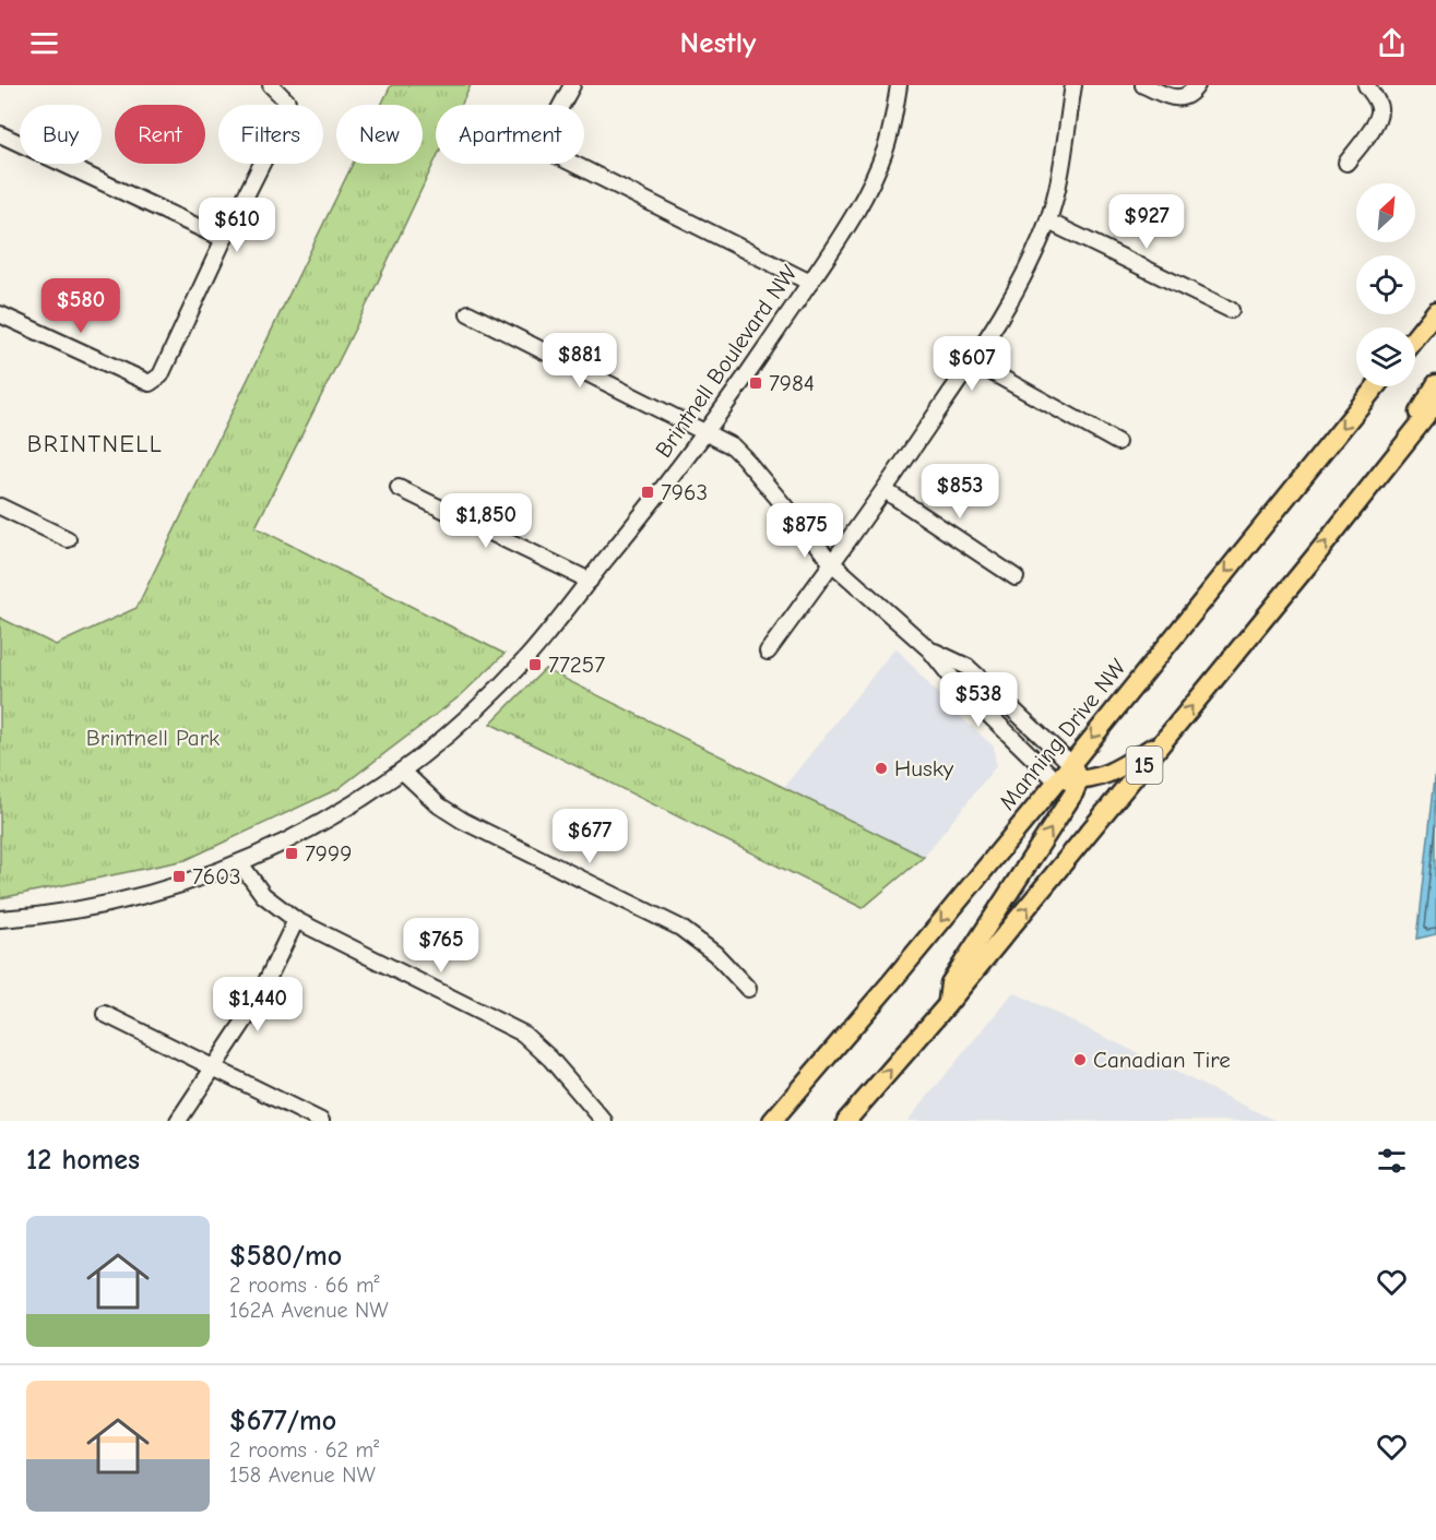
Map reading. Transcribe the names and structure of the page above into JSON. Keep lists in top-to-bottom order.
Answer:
{
  "streets": {
    "main road": ["Manning Drive NW", "15"],
    "street": ["Brintnell Boulevard NW"]
  },
  "districts": ["BRINTNELL"],
  "parks": ["Brintnell Park"],
  "places": {
    "transit": [
      "7984",
      "7963",
      "77257",
      "7999",
      "7603"
    ],
    "other": ["Husky", "Canadian Tire"]
  },
  "north": "top right",
  "page": {
    "header": "Nestly",
    "chip": [
      "Buy",
      "Rent",
      "Filters",
      "New",
      "Apartment"
    ],
    "price": [
      "$927",
      "$610",
      "$580",
      "$881",
      "$607",
      "$853",
      "$1,850",
      "$875",
      "$538",
      "$677",
      "$765",
      "$1,440"
    ],
    "heading": "12 homes",
    "list": [
      {
        "name": "$580/mo",
        "note": "2 rooms · 66 m² · 162A Avenue NW"
      },
      {
        "name": "$677/mo",
        "note": "2 rooms · 62 m² · 158 Avenue NW"
      }
    ]
  }
}
